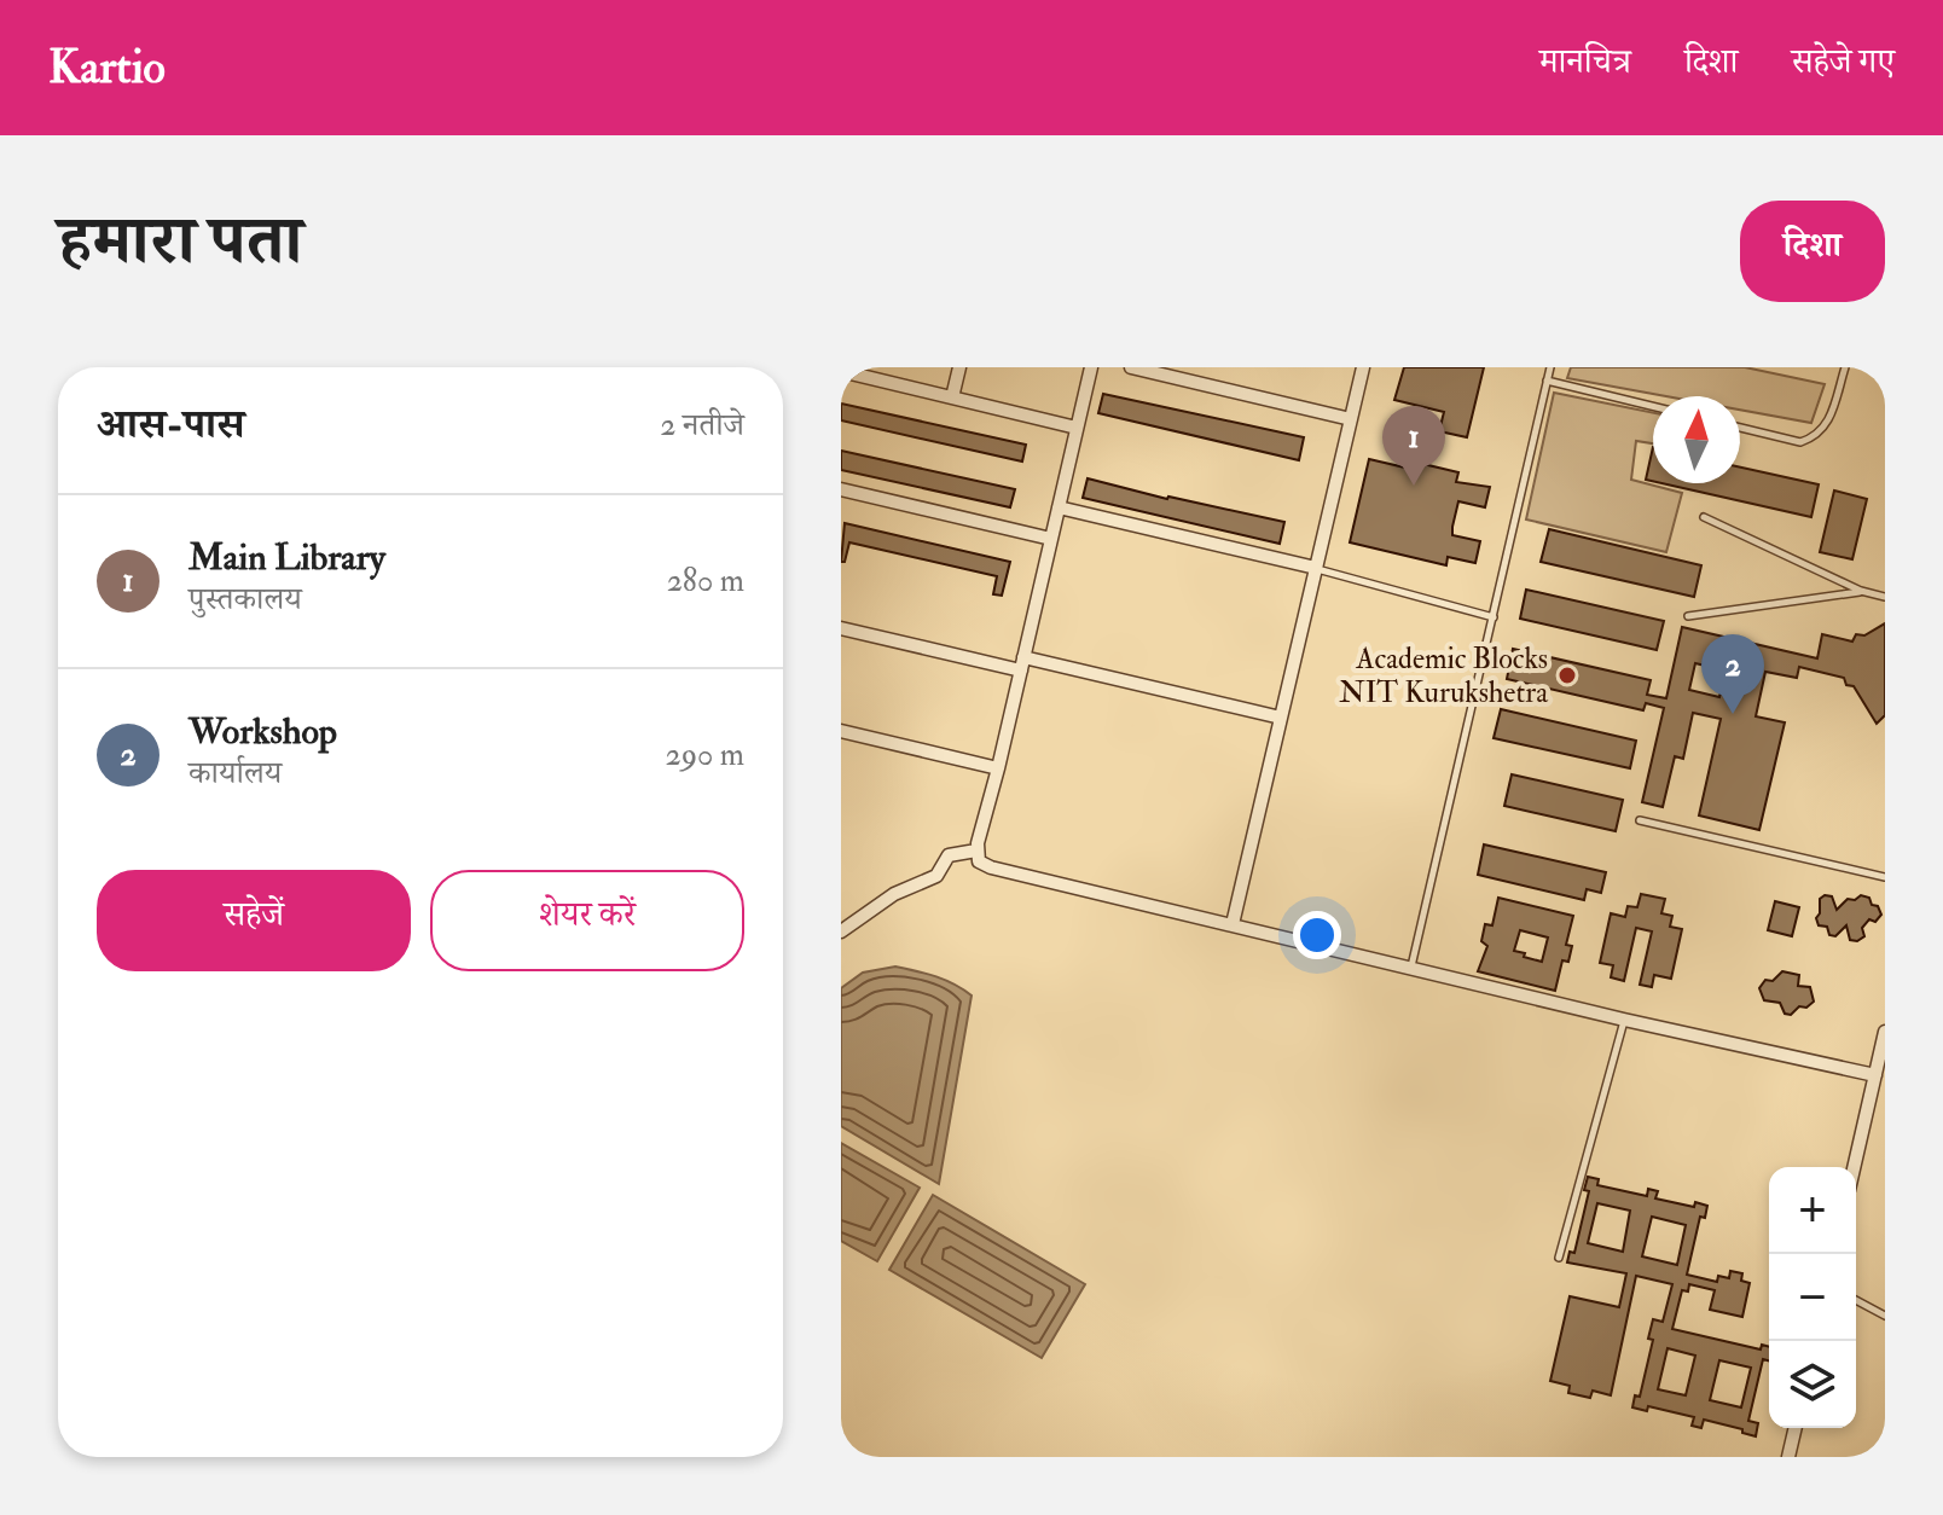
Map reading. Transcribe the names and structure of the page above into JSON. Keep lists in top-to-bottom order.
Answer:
{
  "places": ["Academic Blocks NIT Kurukshetra"],
  "north": "top",
  "page": {
    "header": "Kartio",
    "nav": ["मानचित्र", "दिशा", "सहेजे गए"],
    "title": "हमारा पता",
    "buttons": [
      "दिशा",
      ["सहेजें", "शेयर करें"]
    ],
    "heading": ["आस-पास", "2 नतीजे"],
    "pins": ["1", "2"],
    "list": [
      {
        "mark": "1",
        "name": "Main Library",
        "note": "पुस्तकालय",
        "value": "280 m"
      },
      {
        "mark": "2",
        "name": "Workshop",
        "note": "कार्यालय",
        "value": "290 m"
      }
    ],
    "map_buttons": ["+", "−"]
  }
}
